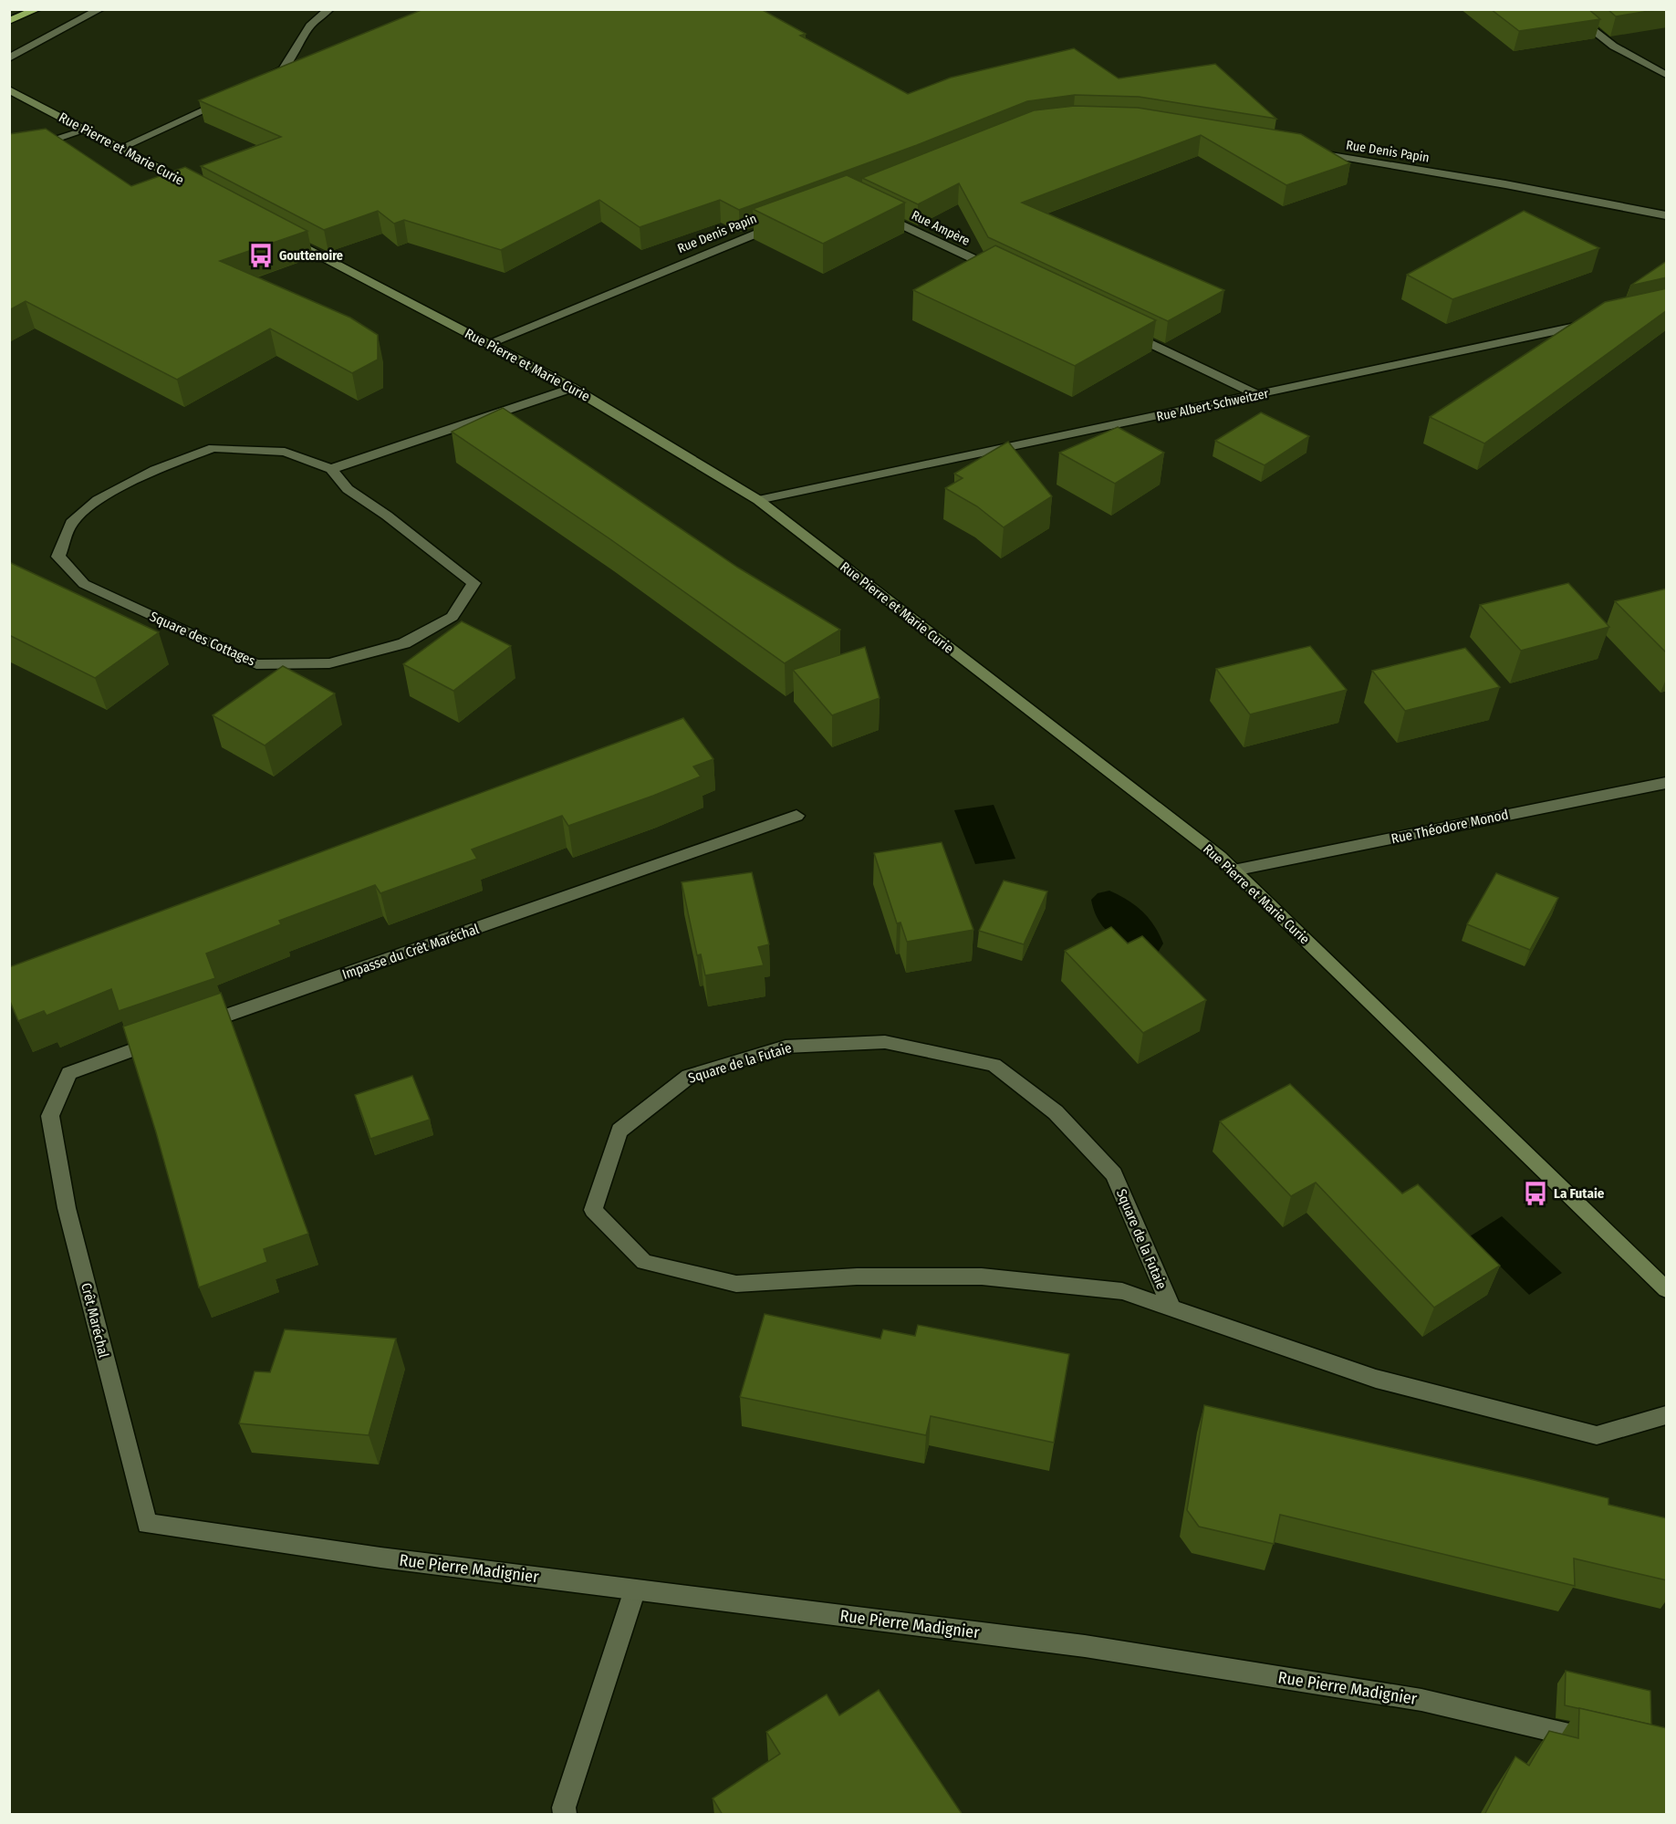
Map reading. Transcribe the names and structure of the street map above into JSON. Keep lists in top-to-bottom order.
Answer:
{
  "streets": {
    "main road": ["Rue Pierre et Marie Curie"],
    "street": [
      "Rue Denis Papin",
      "Rue Ampère",
      "Rue Albert Schweitzer",
      "Square des Cottages",
      "Rue Théodore Monod",
      "Impasse du Crêt Maréchal",
      "Square de la Futaie",
      "Crêt Maréchal",
      "Rue Pierre Madignier"
    ]
  },
  "crossings": [
    ["Rue Pierre et Marie Curie", "Rue Denis Papin"],
    ["Rue Pierre et Marie Curie", "Rue Albert Schweitzer"],
    ["Rue Pierre et Marie Curie", "Rue Théodore Monod"],
    ["Crêt Maréchal", "Rue Pierre Madignier"]
  ],
  "places": {
    "bus stop": ["Gouttenoire", "La Futaie"]
  }
}
